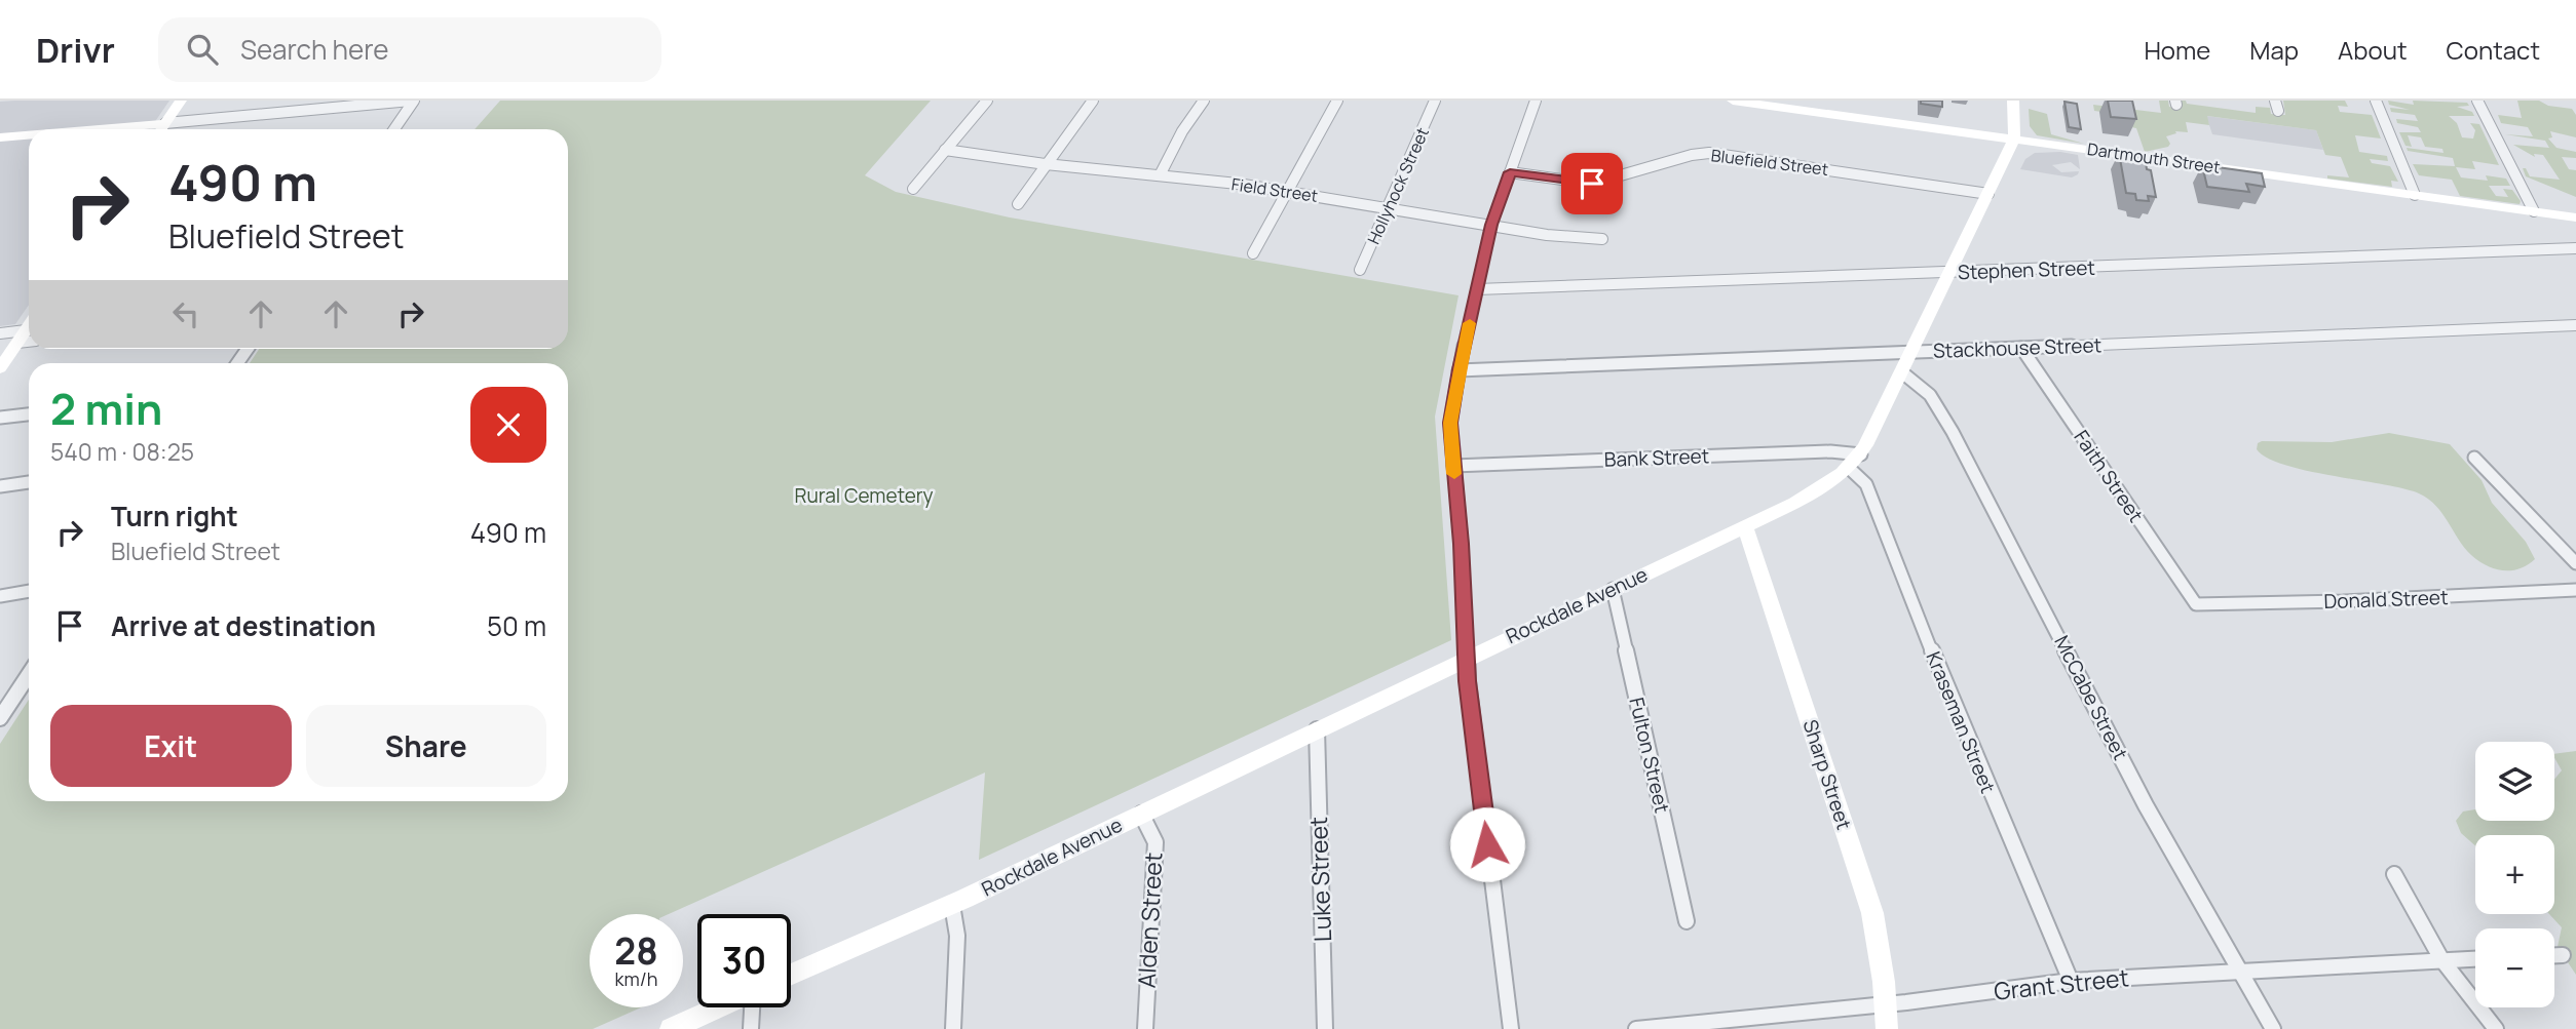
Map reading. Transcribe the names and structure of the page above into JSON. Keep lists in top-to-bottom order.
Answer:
{
  "streets": {
    "main road": ["Dartmouth Street", "Rockdale Avenue", "Sharp Street"],
    "street": [
      "Bluefield Street",
      "Hollyhock Street",
      "Field Street",
      "Stephen Street",
      "Stackhouse Street",
      "Bank Street",
      "Faith Street",
      "Donald Street",
      "McCabe Street",
      "Kraseman Street",
      "Fulton Street",
      "Luke Street",
      "Alden Street",
      "Grant Street"
    ]
  },
  "crossings": [
    ["Dartmouth Street", "Rockdale Avenue"],
    ["Bluefield Street", "Rockdale Avenue"],
    ["Hollyhock Street", "Field Street"],
    ["Stephen Street", "Rockdale Avenue"],
    ["Stackhouse Street", "Faith Street"],
    ["Stackhouse Street", "Rockdale Avenue"],
    ["Bank Street", "Rockdale Avenue"],
    ["Bank Street", "Kraseman Street"],
    ["Faith Street", "Donald Street"],
    ["Rockdale Avenue", "McCabe Street"],
    ["Rockdale Avenue", "Kraseman Street"],
    ["Rockdale Avenue", "Fulton Street"],
    ["Rockdale Avenue", "Sharp Street"],
    ["Rockdale Avenue", "Luke Street"],
    ["Rockdale Avenue", "Alden Street"],
    ["McCabe Street", "Grant Street"],
    ["Kraseman Street", "Grant Street"],
    ["Sharp Street", "Grant Street"]
  ],
  "parks": ["Rural Cemetery"],
  "page": {
    "header": "Drivr",
    "search": "Search here",
    "nav": [
      "Home",
      "Map",
      "About",
      "Contact"
    ],
    "turn": ["490 m", "Bluefield Street"],
    "heading": ["2 min", "540 m · 08:25"],
    "list": [
      {
        "name": "Turn right",
        "note": "Bluefield Street",
        "value": "490 m"
      },
      {
        "name": "Arrive at destination",
        "value": "50 m"
      }
    ],
    "buttons": ["Exit", "Share"],
    "map_buttons": ["+", "−"],
    "speed": "28 km/h",
    "limit": "30"
  }
}
